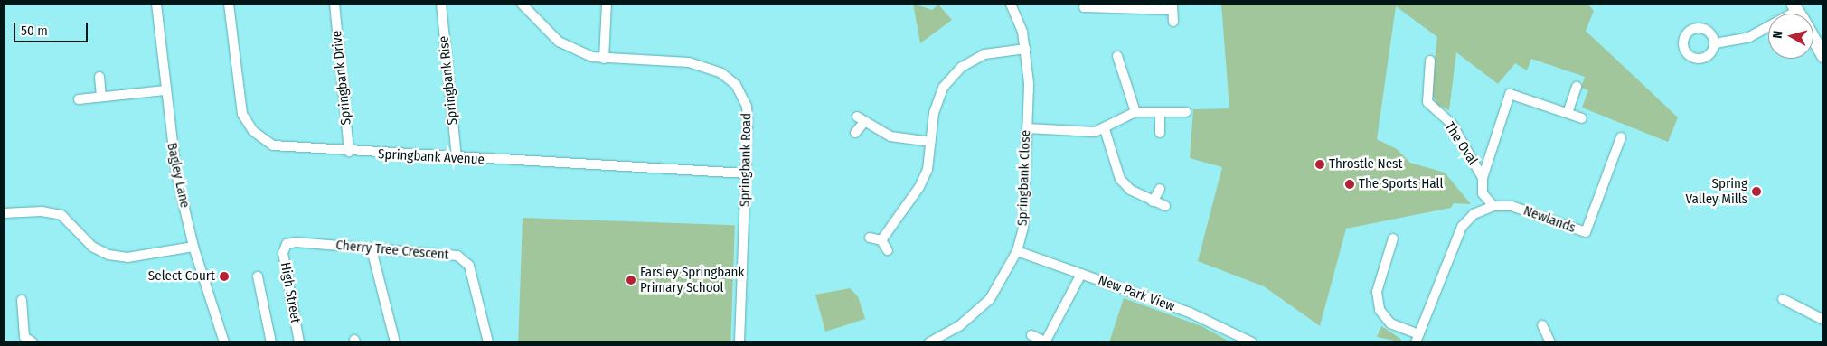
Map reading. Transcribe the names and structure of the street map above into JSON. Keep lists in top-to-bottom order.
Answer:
{
  "streets": {
    "street": [
      "Springbank Drive",
      "Springbank Rise",
      "The Oval",
      "Springbank Avenue",
      "Springbank Road",
      "Bagley Lane",
      "Springbank Close",
      "Newlands",
      "Cherry Tree Crescent",
      "High Street",
      "New Park View"
    ]
  },
  "crossings": [
    ["Springbank Drive", "Springbank Avenue"],
    ["Springbank Rise", "Springbank Avenue"],
    ["Springbank Avenue", "Springbank Road"],
    ["Springbank Close", "New Park View"],
    ["Cherry Tree Crescent", "High Street"]
  ],
  "places": [
    "Throstle Nest",
    "The Sports Hall",
    "Spring Valley Mills",
    "Select Court",
    "Farsley Springbank Primary School"
  ],
  "scale_bar": "50 m",
  "north": "left"
}
